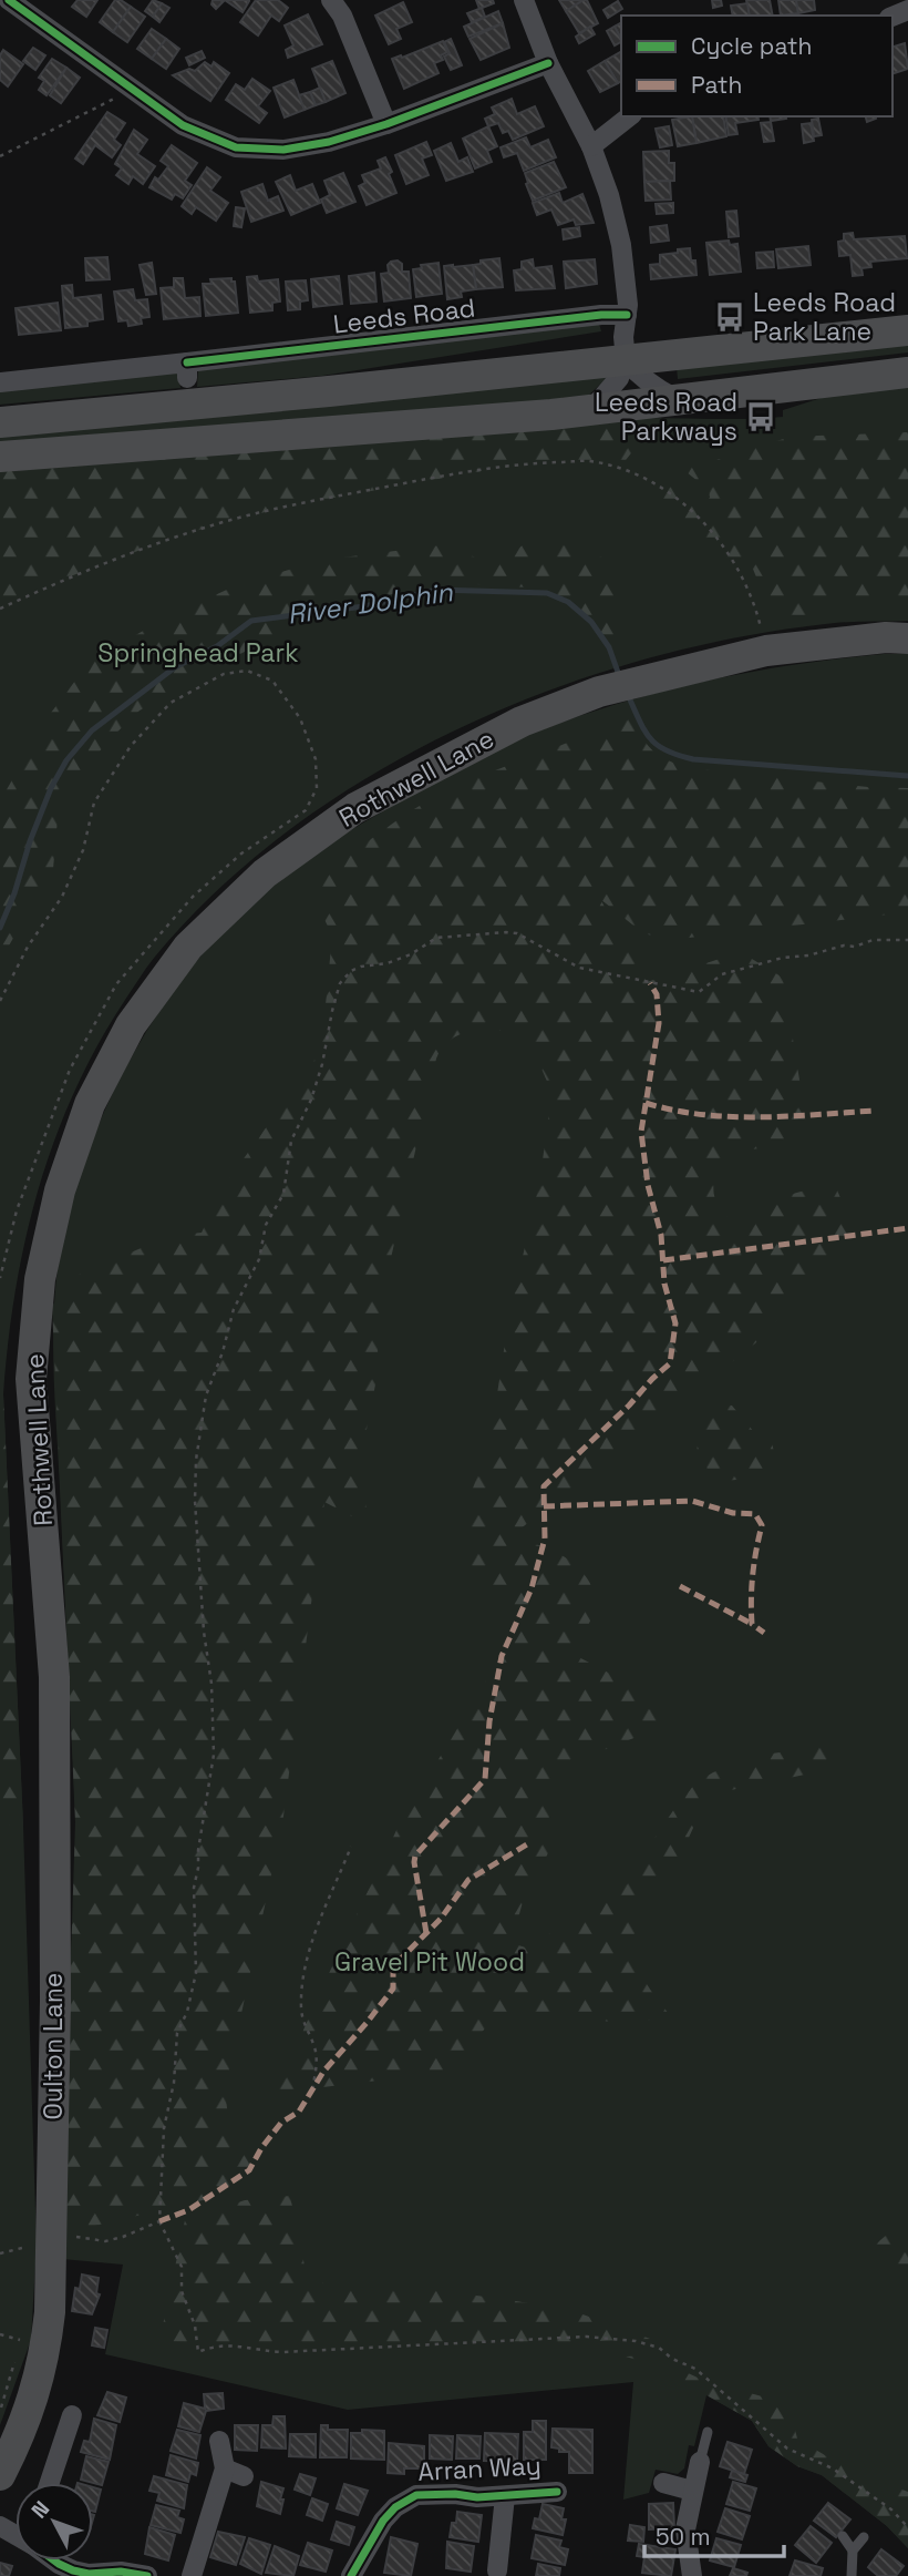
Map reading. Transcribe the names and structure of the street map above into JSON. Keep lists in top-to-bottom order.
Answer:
{
  "streets": {
    "main road": ["Rothwell Lane", "Oulton Lane"],
    "street": ["Leeds Road", "Arran Way"]
  },
  "crossings": [
    ["Rothwell Lane", "Oulton Lane"]
  ],
  "water": ["River Dolphin"],
  "parks": ["Springhead Park", "Gravel Pit Wood"],
  "places": {
    "bus stop": ["Leeds Road Park Lane", "Leeds Road Parkways"]
  },
  "legend": ["Cycle path", "Path"],
  "scale_bar": "50 m",
  "north": "top left"
}
